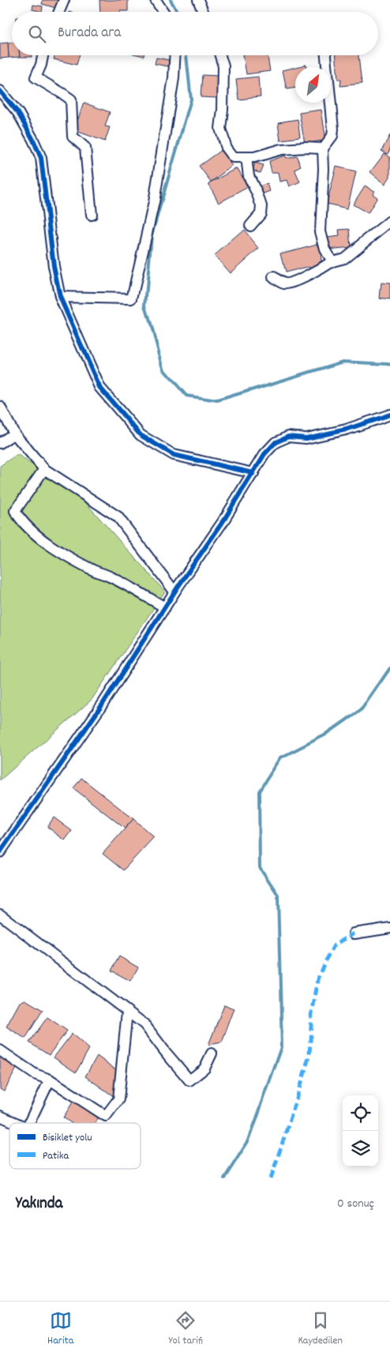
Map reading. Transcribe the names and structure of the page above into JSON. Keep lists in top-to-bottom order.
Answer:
{
  "legend": ["Bisiklet yolu", "Patika"],
  "north": "top right",
  "page": {
    "search": "Burada ara",
    "heading": ["Yakında", "0 sonuç"],
    "nav": ["Harita", "Yol tarifi", "Kaydedilen"]
  }
}
